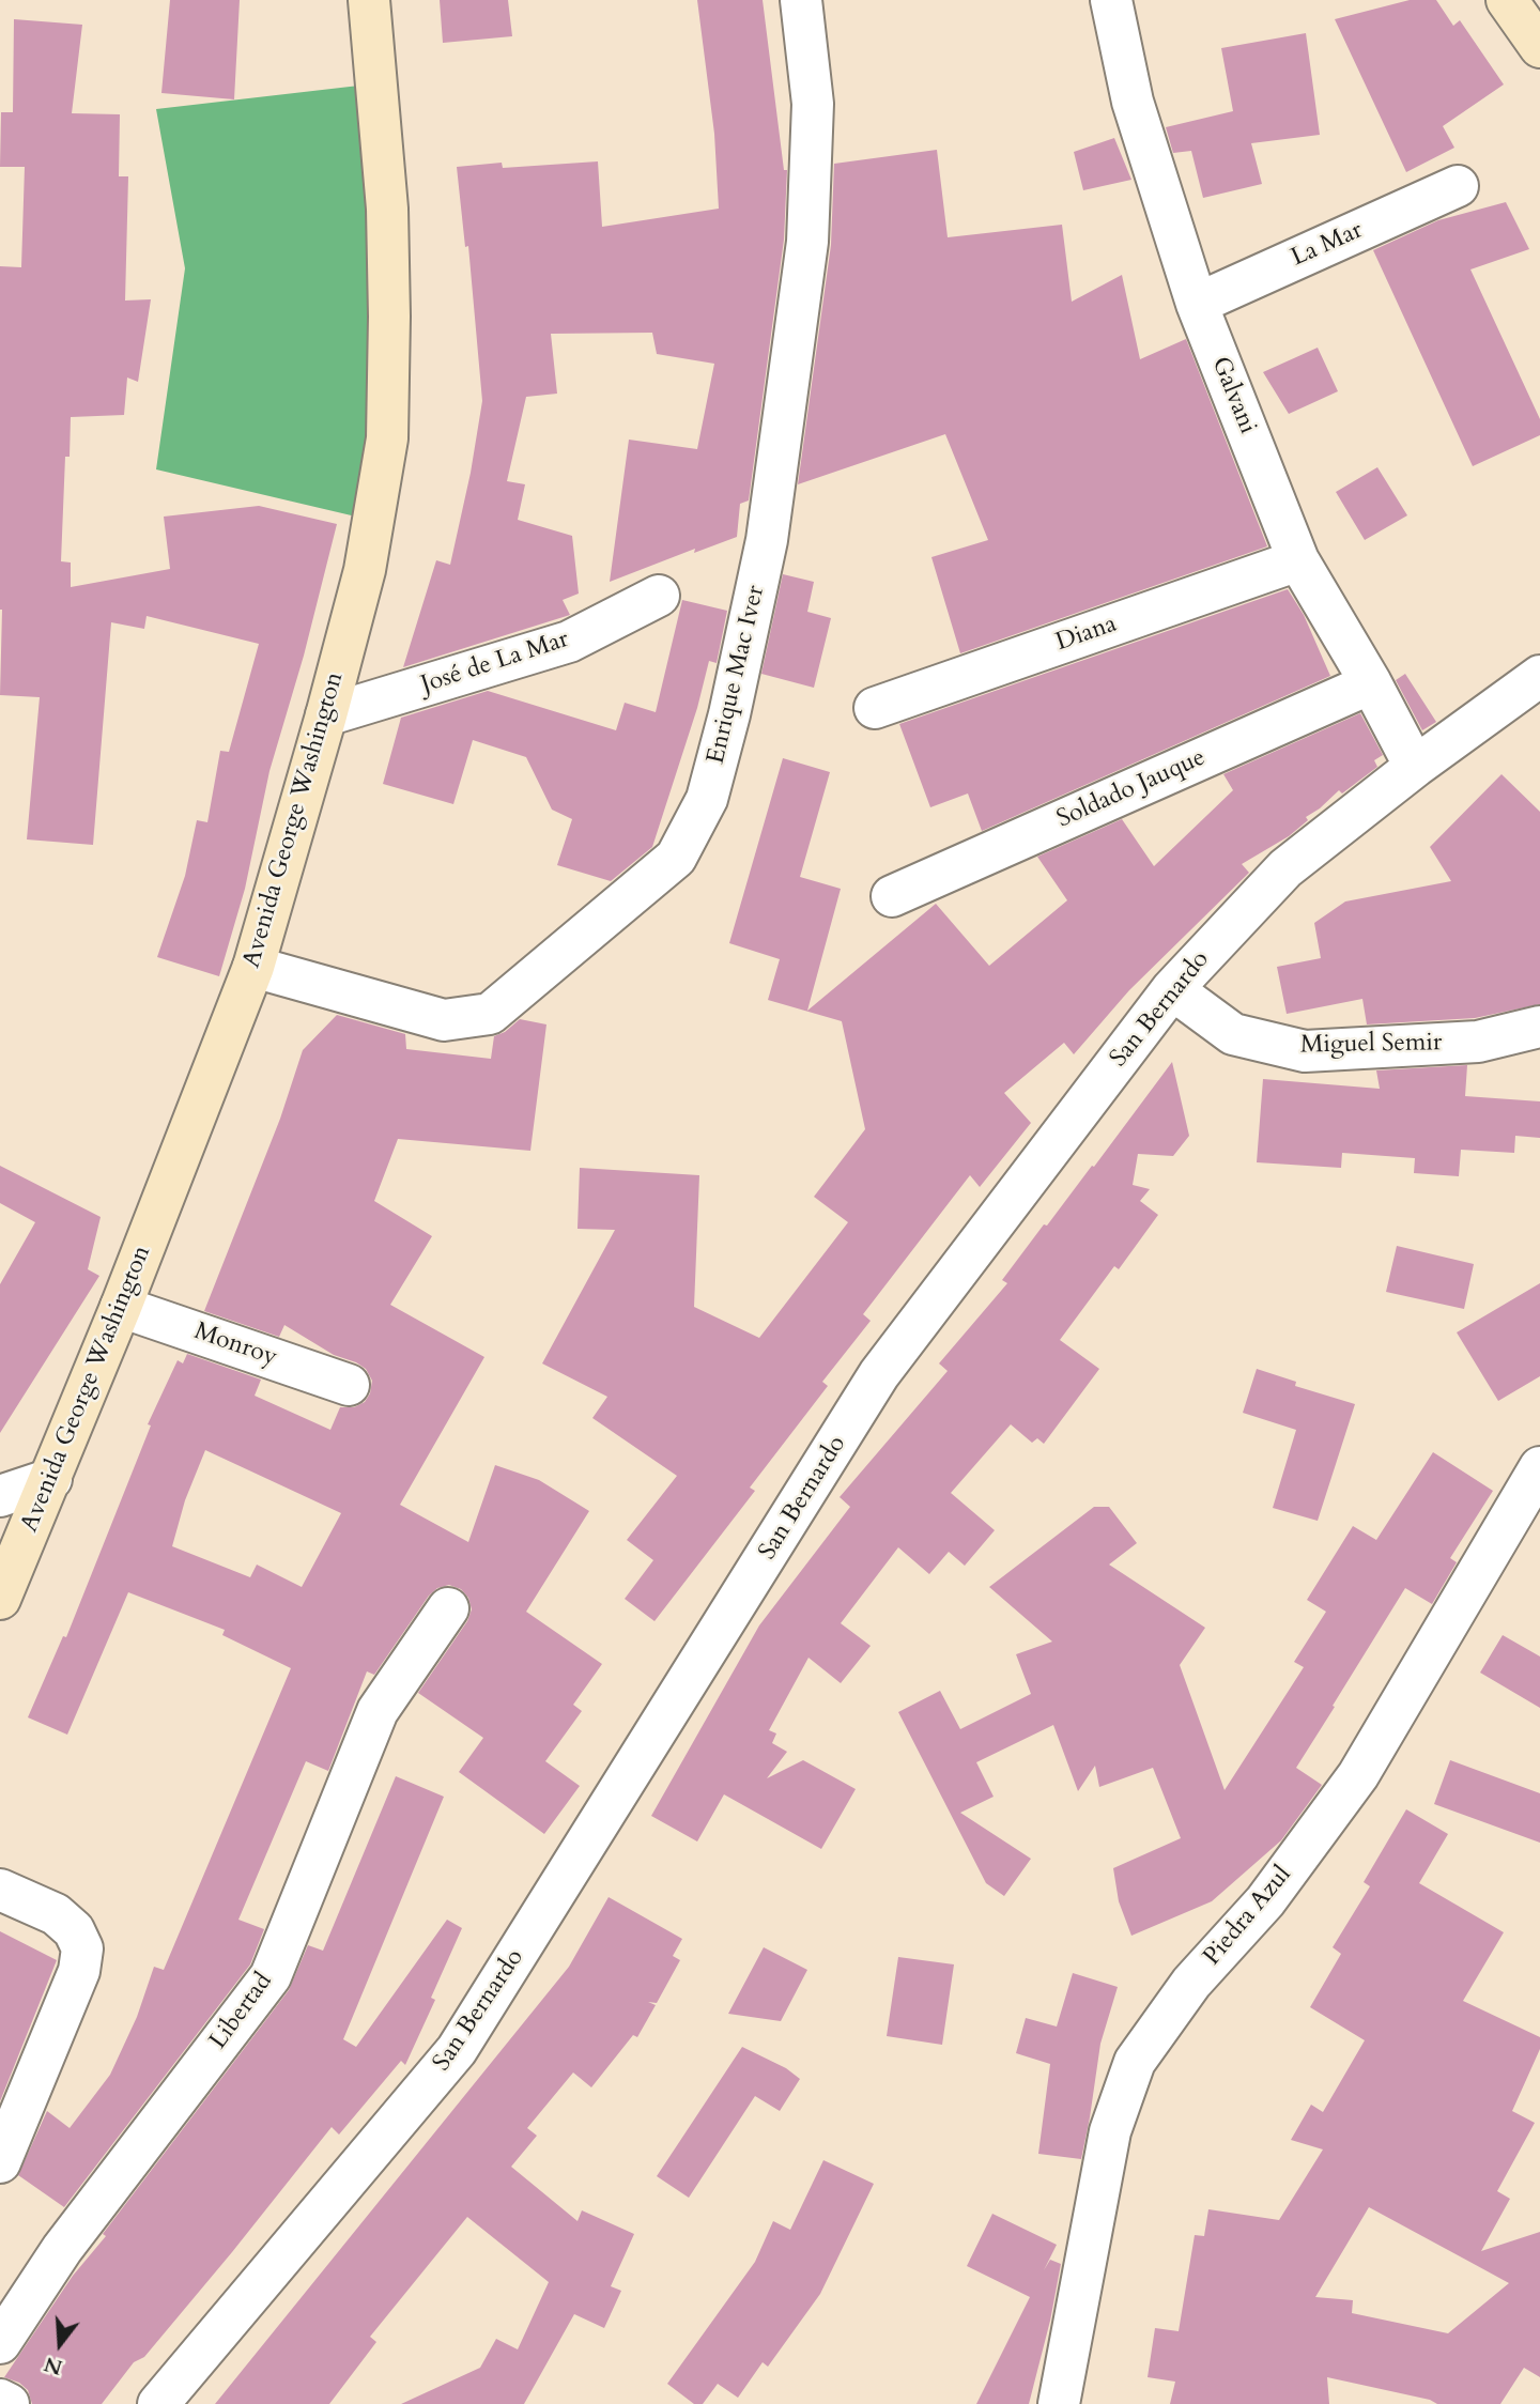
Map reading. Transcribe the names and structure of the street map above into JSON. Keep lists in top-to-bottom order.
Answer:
{
  "streets": {
    "main road": ["Avenida George Washington"],
    "street": [
      "La Mar",
      "Galvani",
      "Diana",
      "José de La Mar",
      "Enrique Mac Iver",
      "Soldado Jauque",
      "San Bernardo",
      "Miguel Semir",
      "Monroy",
      "Piedra Azul",
      "Libertad"
    ]
  },
  "crossings": [
    ["La Mar", "Galvani"],
    ["Galvani", "Diana"],
    ["Galvani", "Soldado Jauque"],
    ["Galvani", "San Bernardo"],
    ["José de La Mar", "Avenida George Washington"],
    ["Enrique Mac Iver", "Avenida George Washington"],
    ["Avenida George Washington", "Monroy"],
    ["San Bernardo", "Miguel Semir"]
  ],
  "north": "bottom"
}
